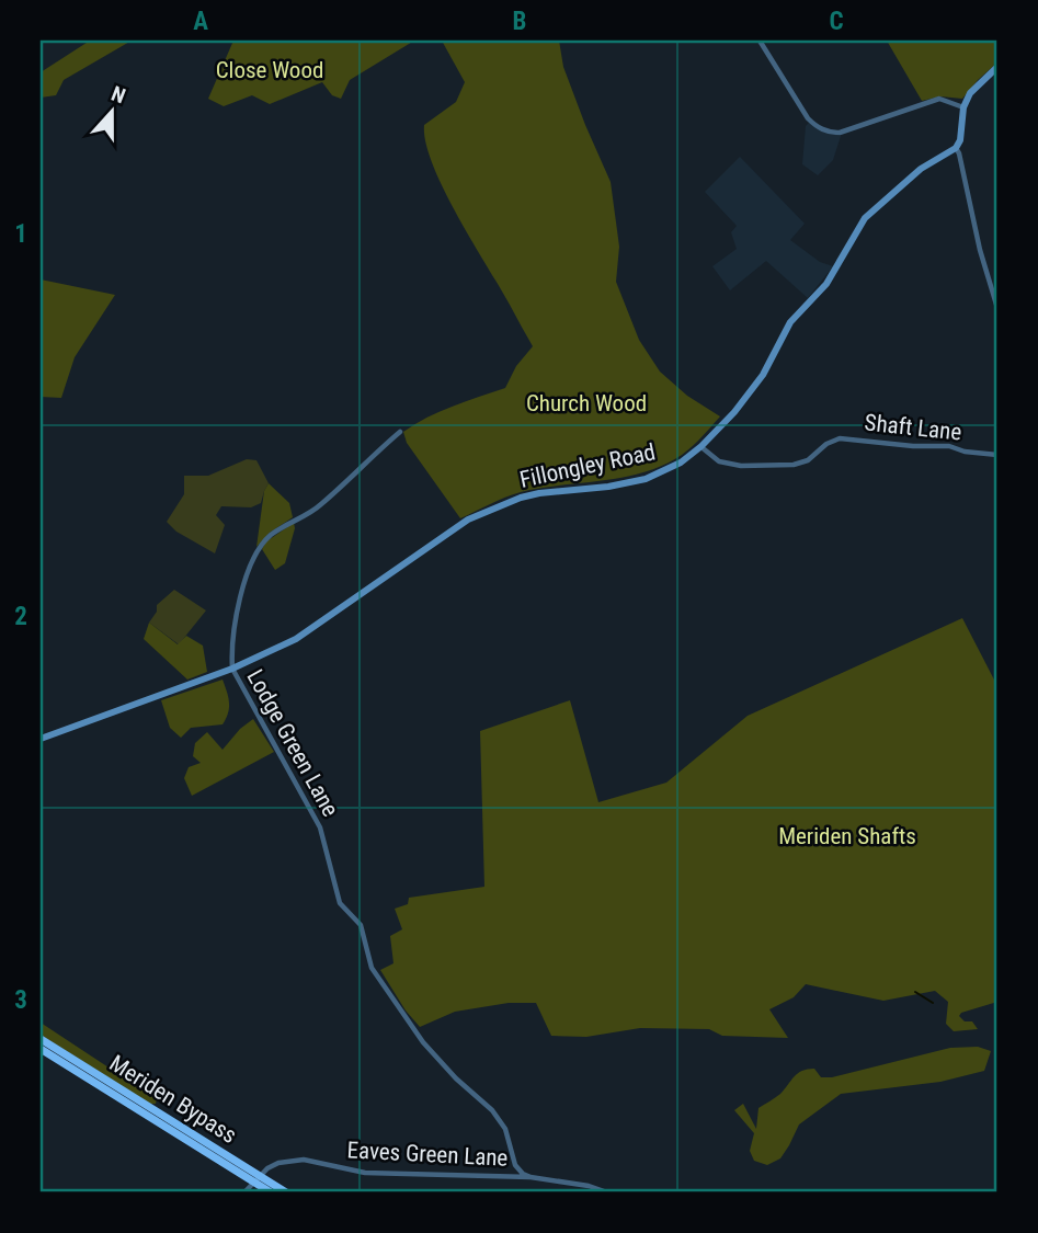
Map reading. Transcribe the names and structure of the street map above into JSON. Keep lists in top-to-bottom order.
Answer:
{
  "streets": {
    "highway": ["Meriden Bypass"],
    "main road": ["Fillongley Road"],
    "street": ["Shaft Lane", "Lodge Green Lane", "Eaves Green Lane"]
  },
  "crossings": [
    ["Shaft Lane", "Fillongley Road"],
    ["Fillongley Road", "Lodge Green Lane"]
  ],
  "parks": ["Close Wood", "Church Wood", "Meriden Shafts"],
  "north": "top",
  "grid": {
    "columns": ["A", "B", "C"],
    "rows": ["1", "2", "3"]
  }
}
